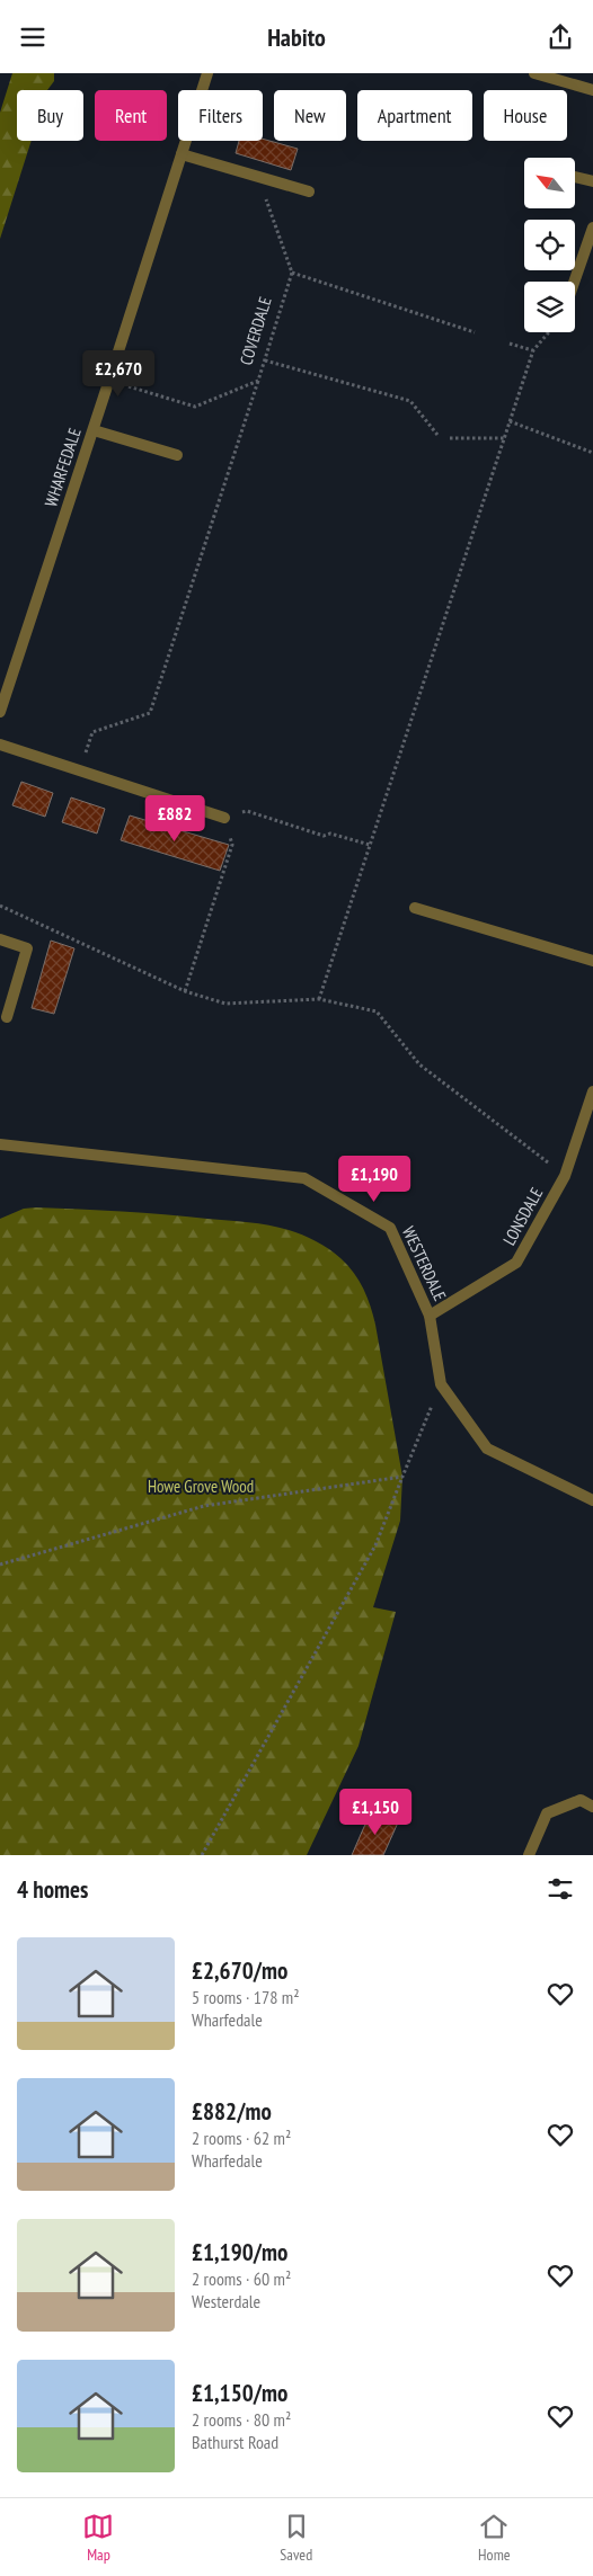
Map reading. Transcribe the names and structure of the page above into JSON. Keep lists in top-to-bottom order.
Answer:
{
  "streets": {
    "street": ["WHARFEDALE", "LONSDALE", "WESTERDALE"],
    "path": ["COVERDALE"]
  },
  "crossings": [
    ["COVERDALE", "WHARFEDALE"],
    ["LONSDALE", "WESTERDALE"]
  ],
  "parks": ["Howe Grove Wood"],
  "north": "top left",
  "page": {
    "header": "Habito",
    "chip": [
      "Buy",
      "Rent",
      "Filters",
      "New",
      "Apartment",
      "House"
    ],
    "price": [
      "£2,670",
      "£882",
      "£1,190",
      "£1,150"
    ],
    "heading": "4 homes",
    "list": [
      {
        "name": "£2,670/mo",
        "note": "5 rooms · 178 m² · Wharfedale"
      },
      {
        "name": "£882/mo",
        "note": "2 rooms · 62 m² · Wharfedale"
      },
      {
        "name": "£1,190/mo",
        "note": "2 rooms · 60 m² · Westerdale"
      },
      {
        "name": "£1,150/mo",
        "note": "2 rooms · 80 m² · Bathurst Road"
      }
    ],
    "tabs": ["Map", "Saved", "Home"]
  }
}
